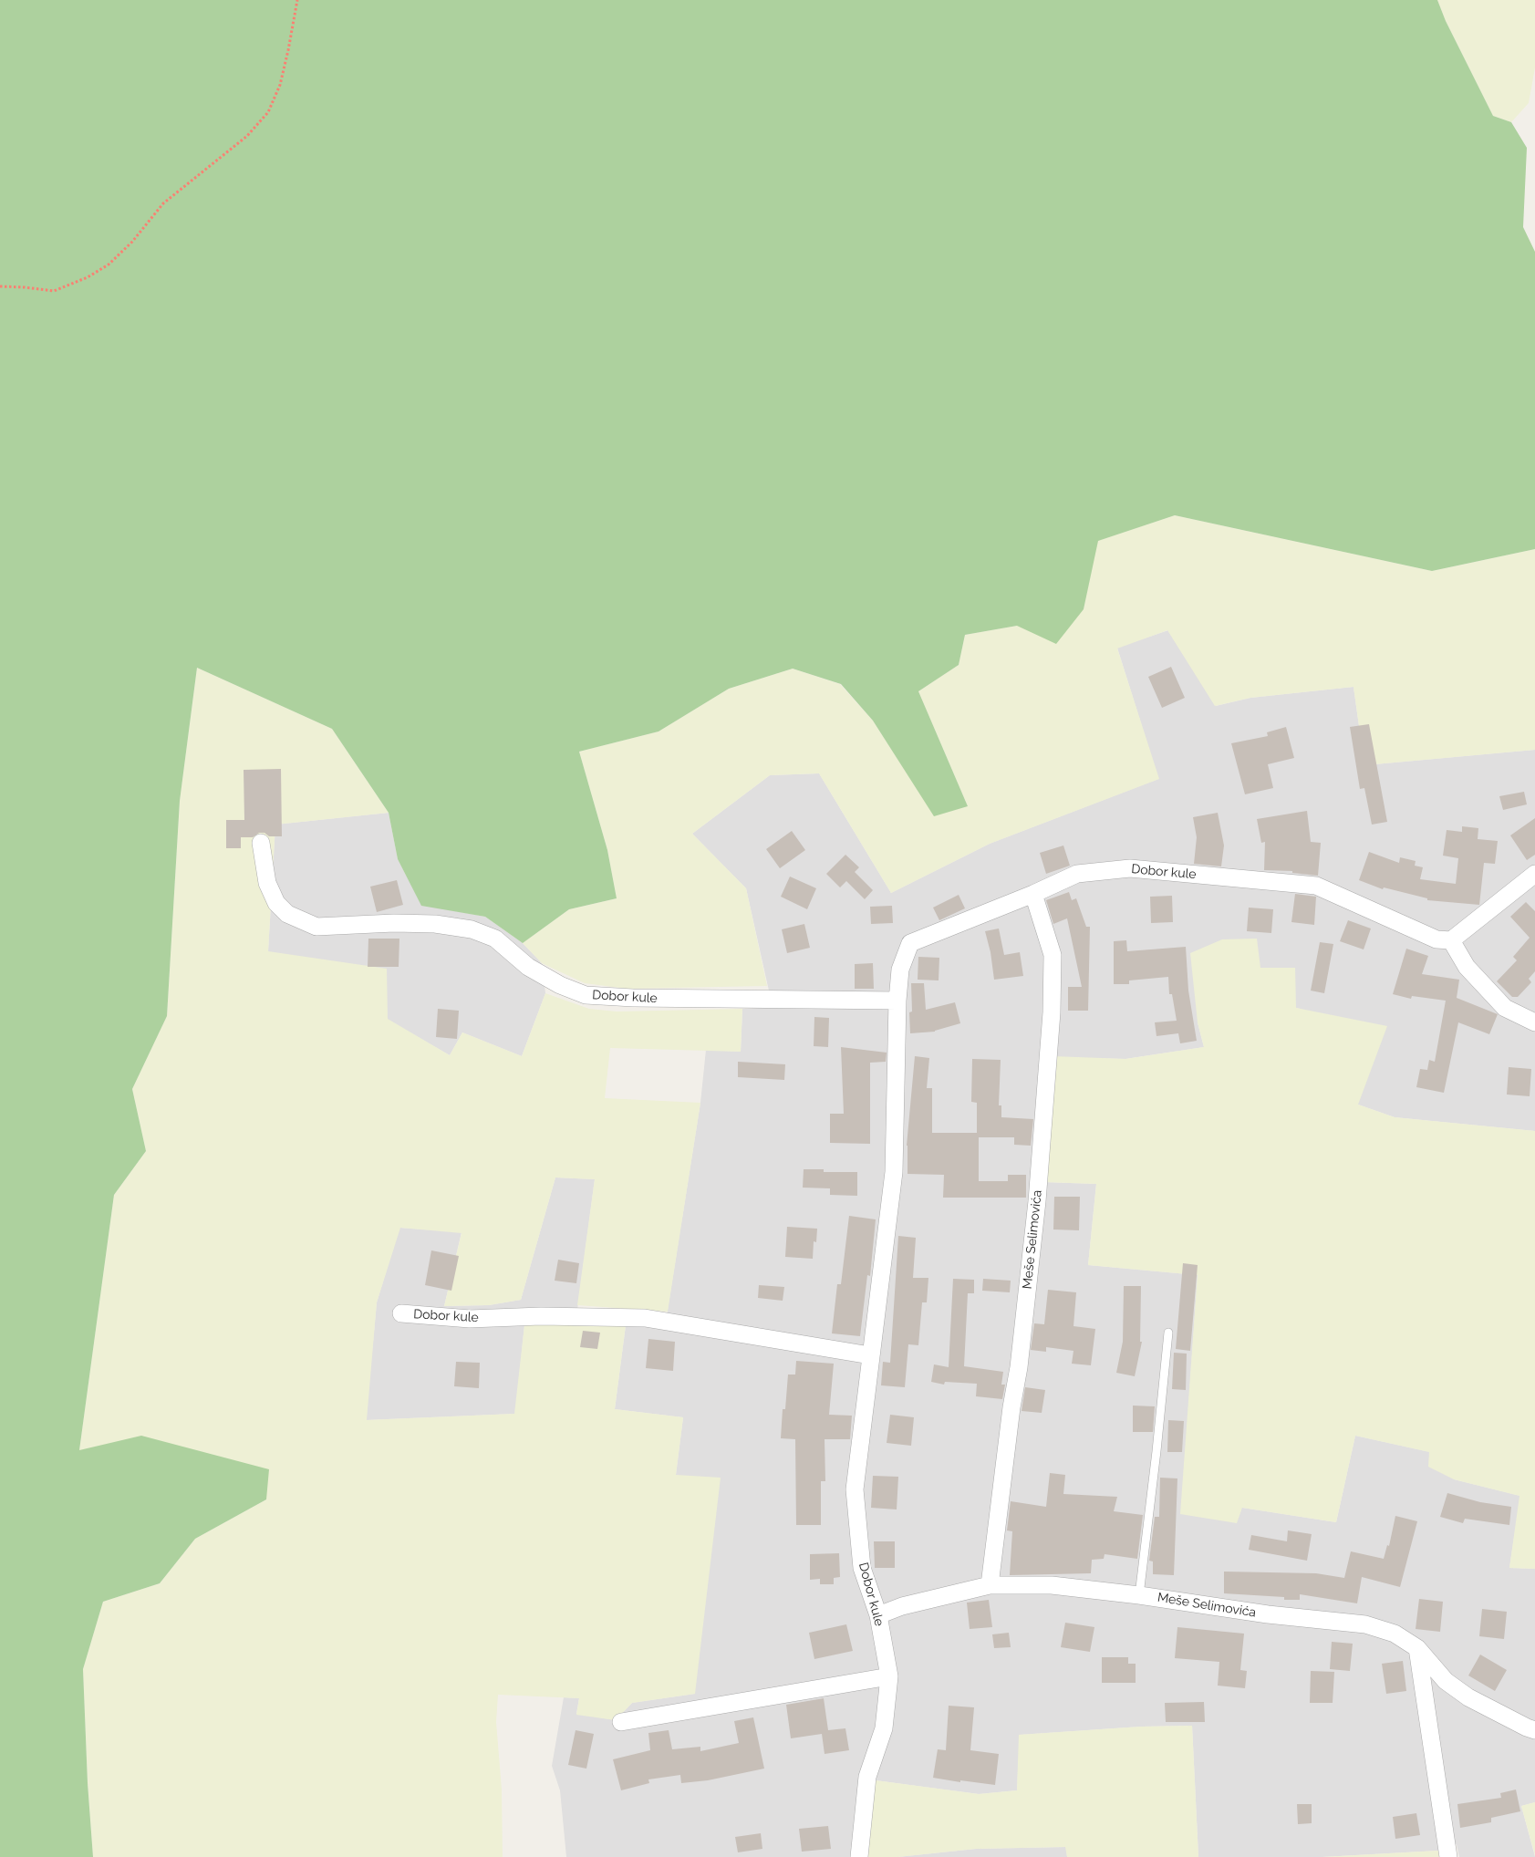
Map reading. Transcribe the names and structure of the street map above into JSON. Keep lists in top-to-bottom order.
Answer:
{
  "streets": {
    "street": ["Dobor kule", "Meše Selimovića"]
  },
  "crossings": [
    ["Dobor kule", "Meše Selimovića"]
  ]
}
